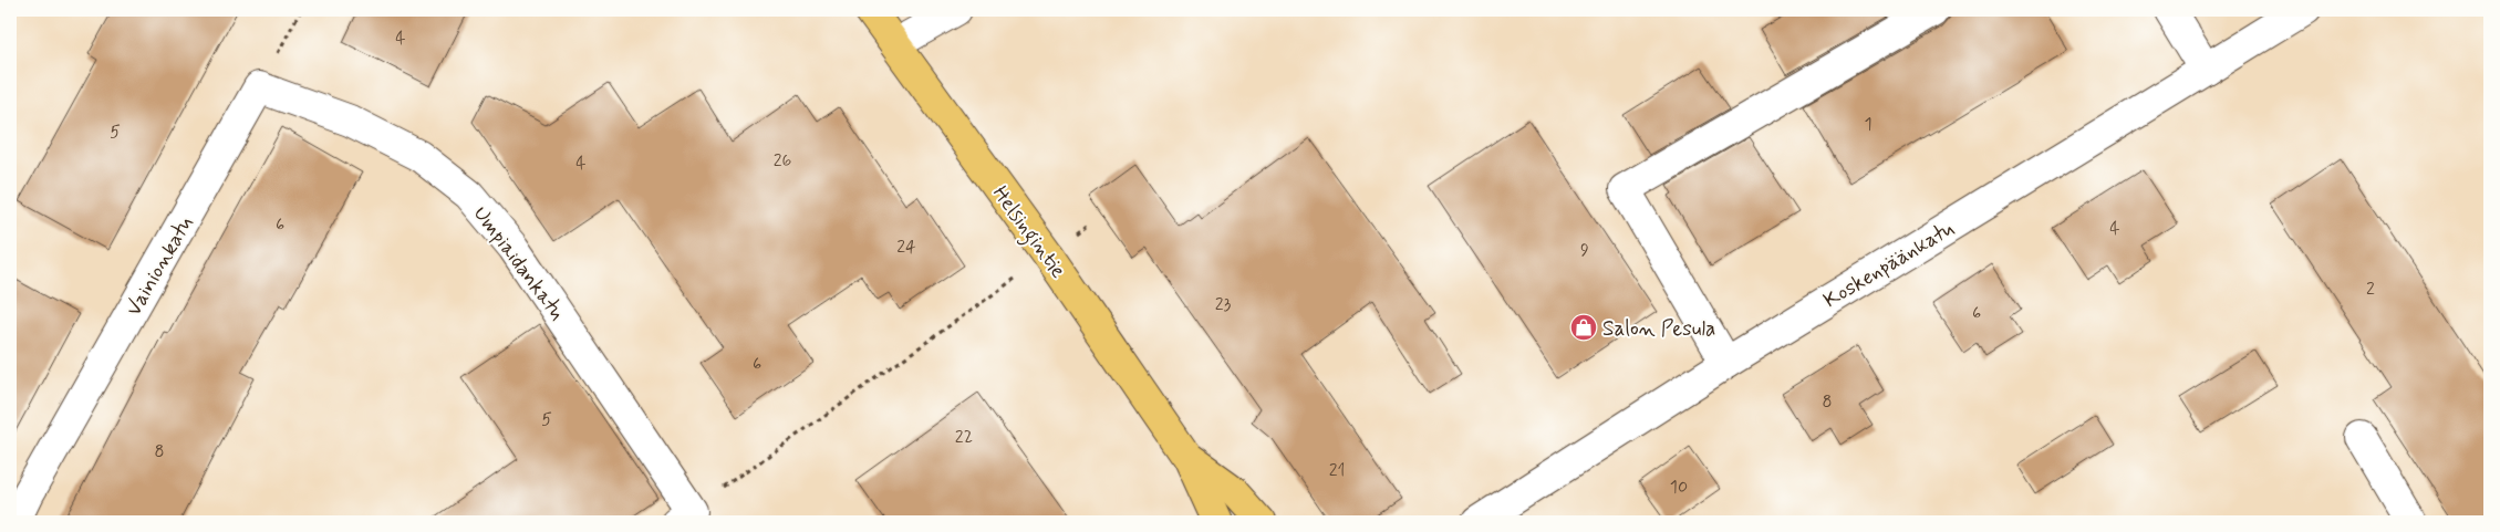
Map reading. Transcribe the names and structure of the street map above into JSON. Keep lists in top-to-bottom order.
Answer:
{
  "streets": {
    "main road": ["Helsingintie"],
    "street": ["Umpiaidankatu", "Koskenpäänkatu", "Vainionkatu"]
  },
  "crossings": [
    ["Umpiaidankatu", "Vainionkatu"]
  ],
  "places": {
    "shop": ["Salon Pesula"]
  },
  "house_numbers": [
    "4",
    "1",
    "5",
    "26",
    "4",
    "6",
    "4",
    "24",
    "9",
    "2",
    "23",
    "6",
    "6",
    "8",
    "5",
    "22",
    "8",
    "21",
    "10"
  ]
}
